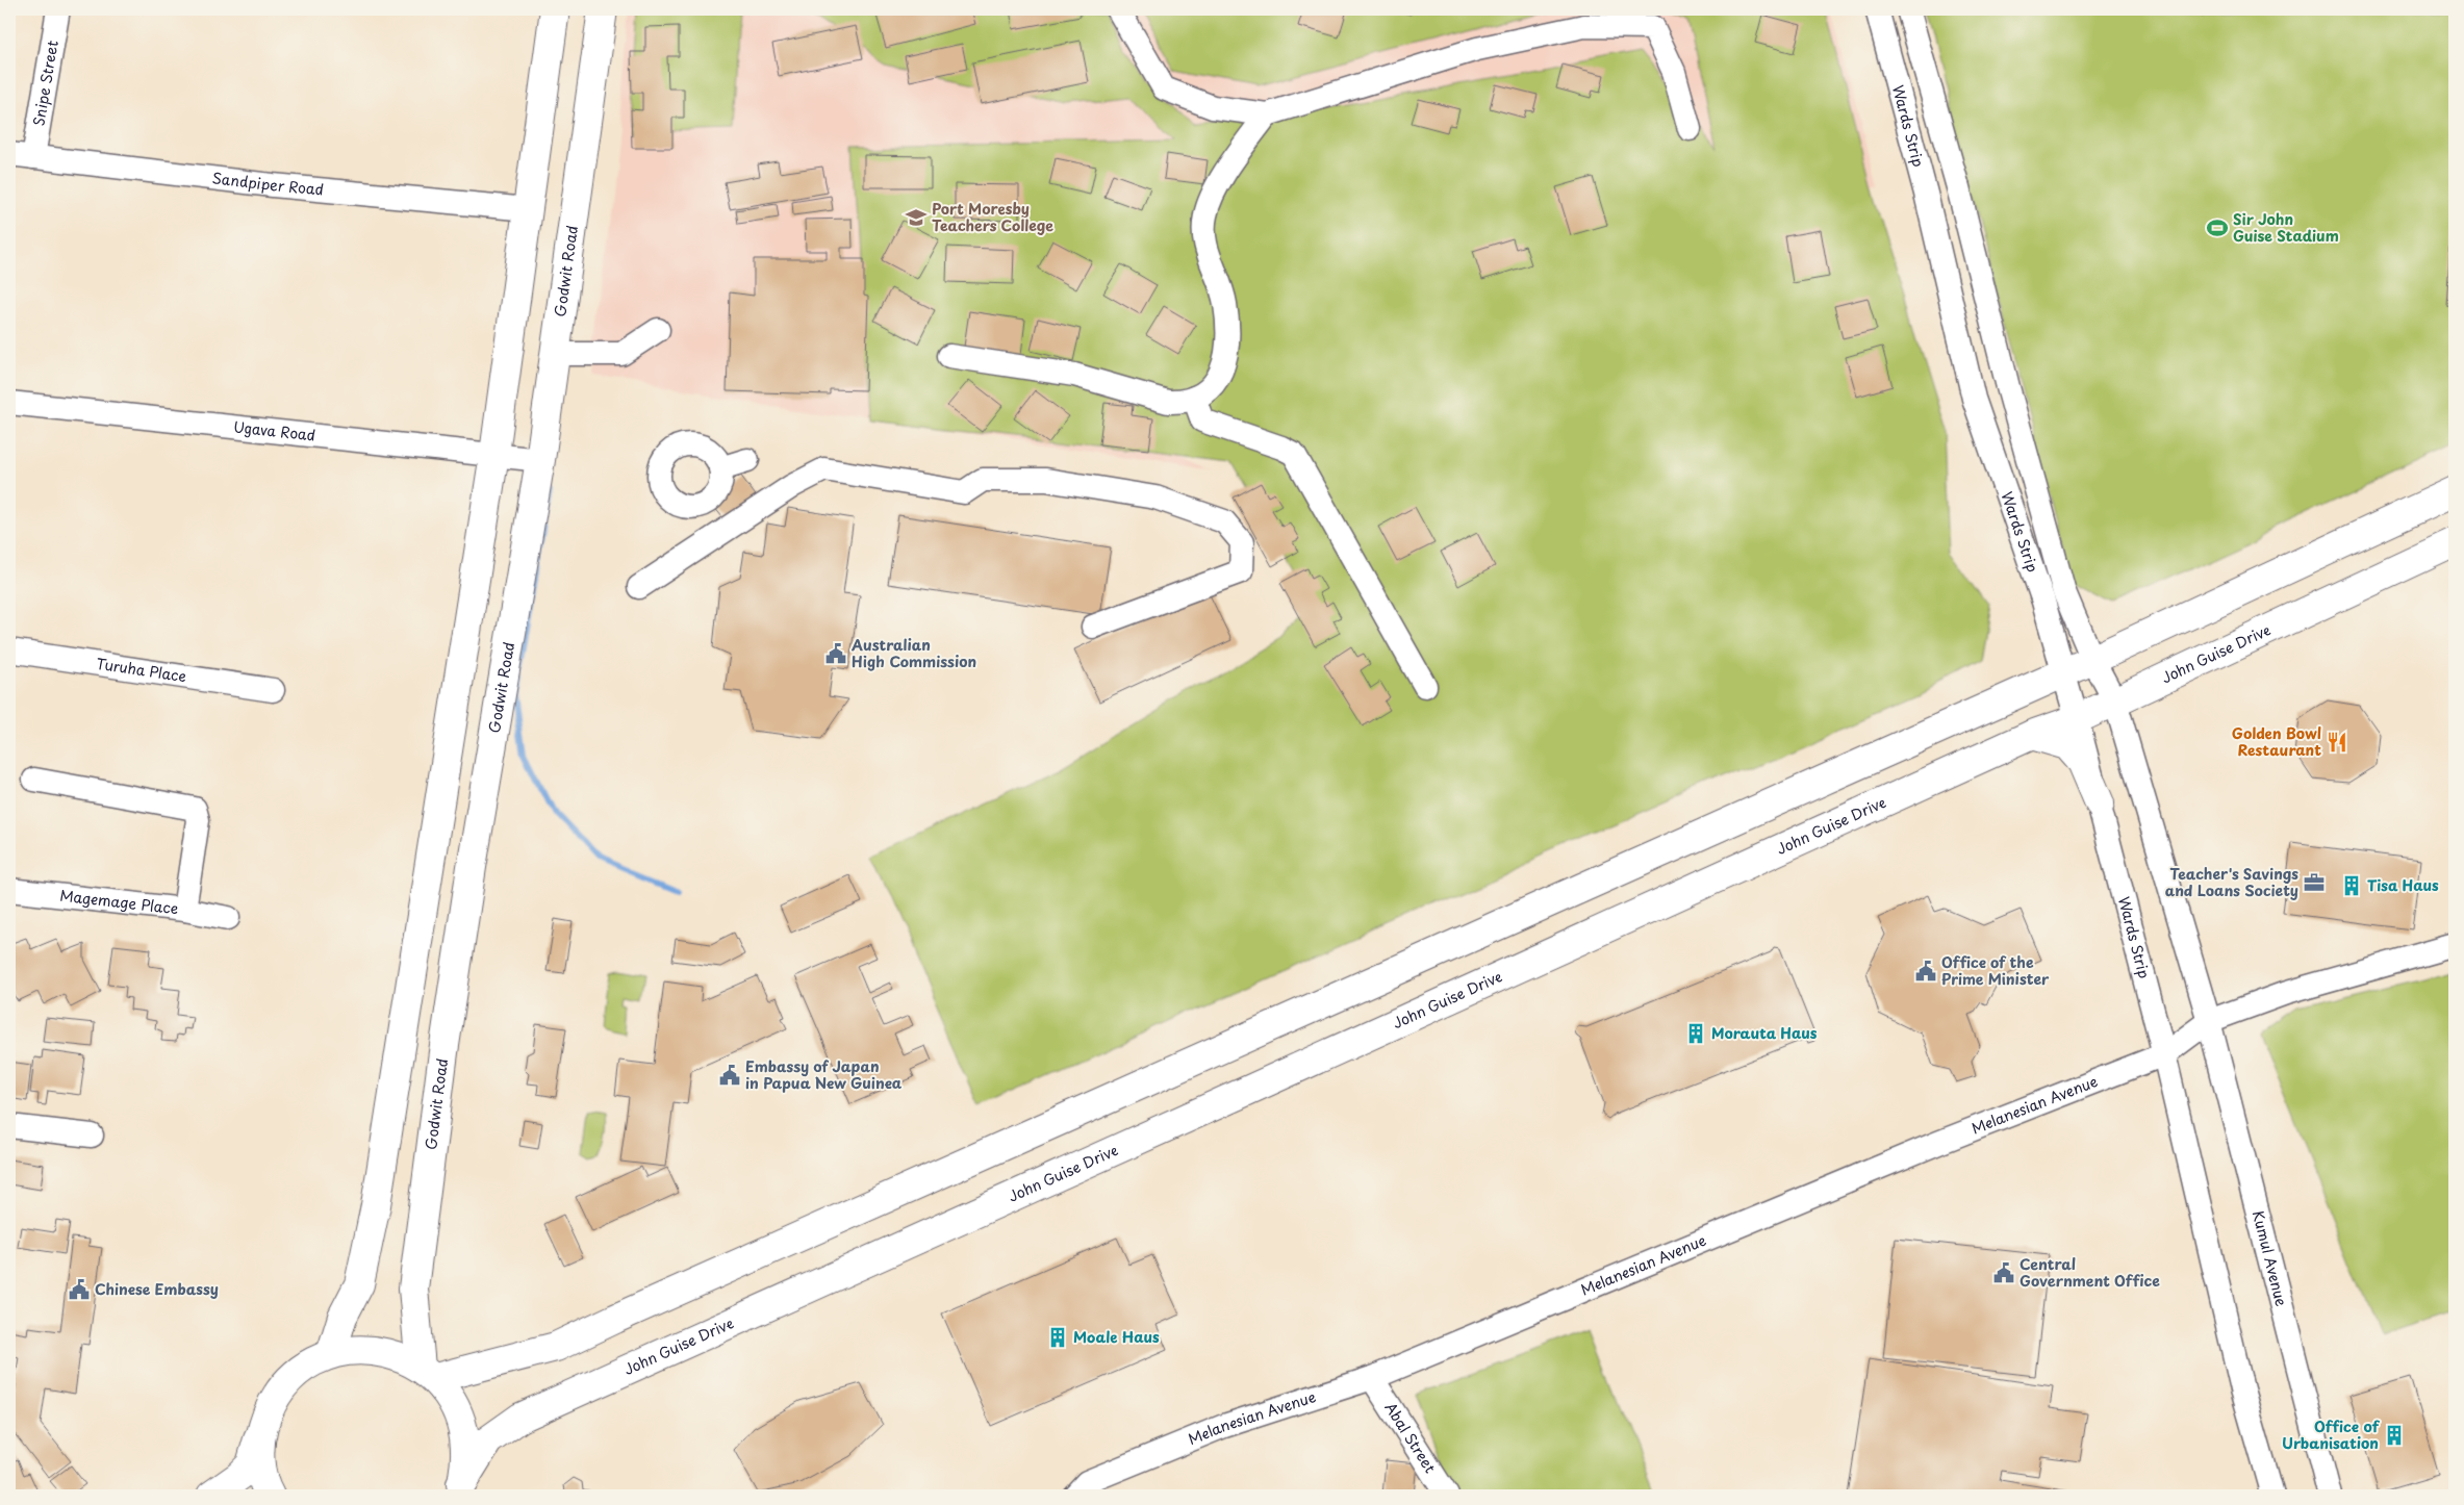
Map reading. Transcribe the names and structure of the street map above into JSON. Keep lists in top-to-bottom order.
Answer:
{
  "streets": {
    "main road": ["Godwit Road", "John Guise Drive"],
    "street": [
      "Snipe Street",
      "Wards Strip",
      "Sandpiper Road",
      "Ugava Road",
      "Turuha Place",
      "Magemage Place",
      "Melanesian Avenue",
      "Kumul Avenue",
      "Abal Street"
    ]
  },
  "crossings": [
    ["Snipe Street", "Sandpiper Road"],
    ["Wards Strip", "John Guise Drive"],
    ["Wards Strip", "Melanesian Avenue"],
    ["Wards Strip", "Kumul Avenue"],
    ["Godwit Road", "Ugava Road"],
    ["Melanesian Avenue", "Kumul Avenue"],
    ["Melanesian Avenue", "Abal Street"]
  ],
  "places": {
    "school or university": ["Port Moresby Teachers College"],
    "sports": ["Sir John Guise Stadium"],
    "public building": [
      "Australian High Commission",
      "Office of the Prime Minister",
      "Embassy of Japan in Papua New Guinea",
      "Central Government Office",
      "Chinese Embassy"
    ],
    "restaurant": ["Golden Bowl Restaurant"],
    "office": ["Teacher's Savings and Loans Society"],
    "building": [
      "Tisa Haus",
      "Morauta Haus",
      "Moale Haus",
      "Office of Urbanisation"
    ]
  }
}
